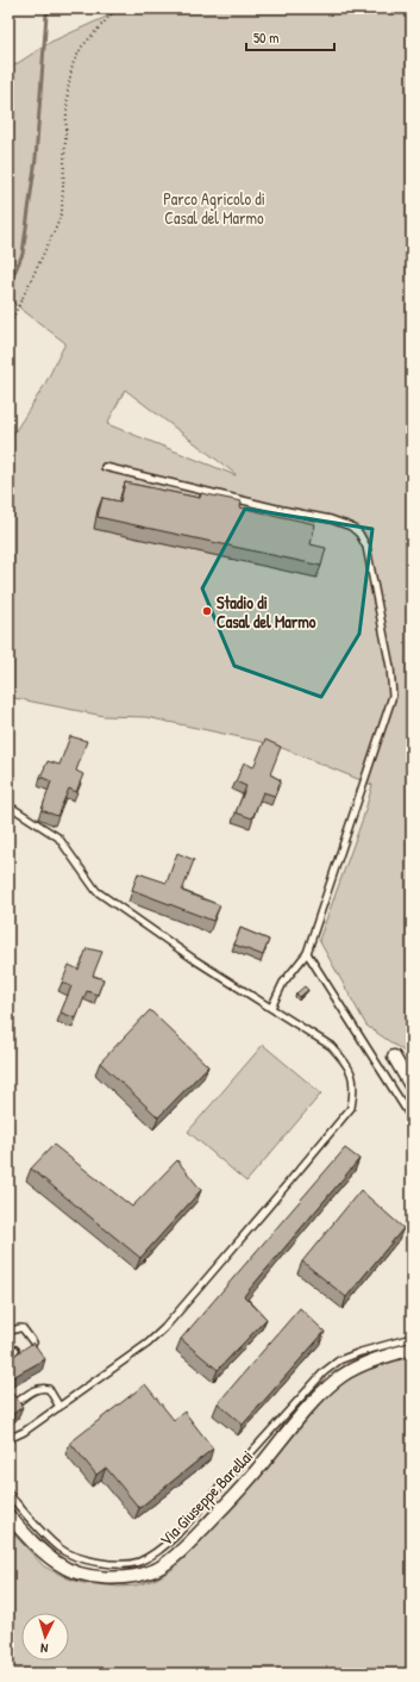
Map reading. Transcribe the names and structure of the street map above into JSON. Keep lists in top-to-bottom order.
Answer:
{
  "streets": {
    "street": ["Via Giuseppe Barellai"]
  },
  "parks": ["Parco Agricolo di Casal del Marmo"],
  "places": ["Stadio di Casal del Marmo"],
  "scale_bar": "50 m",
  "north": "bottom"
}
